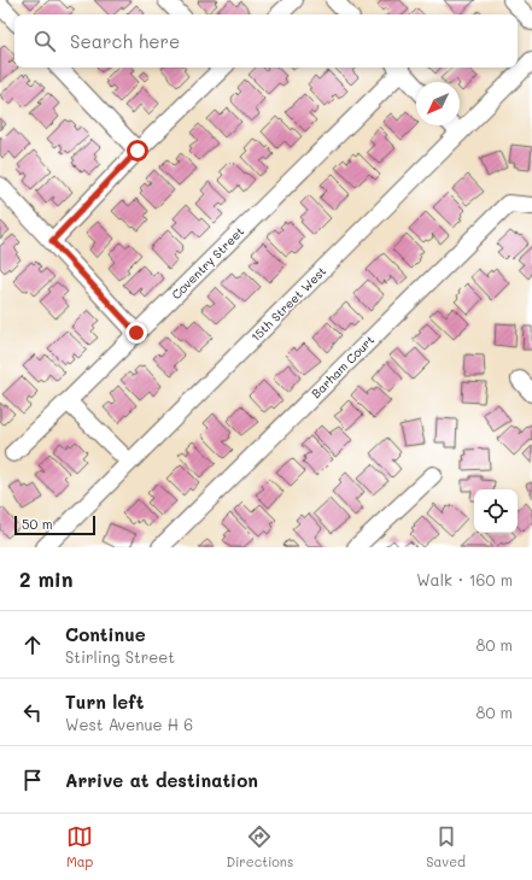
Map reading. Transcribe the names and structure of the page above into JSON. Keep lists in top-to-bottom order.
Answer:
{
  "streets": {
    "street": ["Coventry Street", "15th Street West", "Barham Court"]
  },
  "scale_bar": "50 m",
  "north": "bottom left",
  "page": {
    "search": "Search here",
    "scale": "50 m",
    "heading": ["2 min", "Walk · 160 m"],
    "list": [
      ["Continue", "Stirling Street", "80 m"],
      ["Turn left", "West Avenue H 6", "80 m"],
      "Arrive at destination"
    ],
    "nav": ["Map", "Directions", "Saved"]
  }
}
